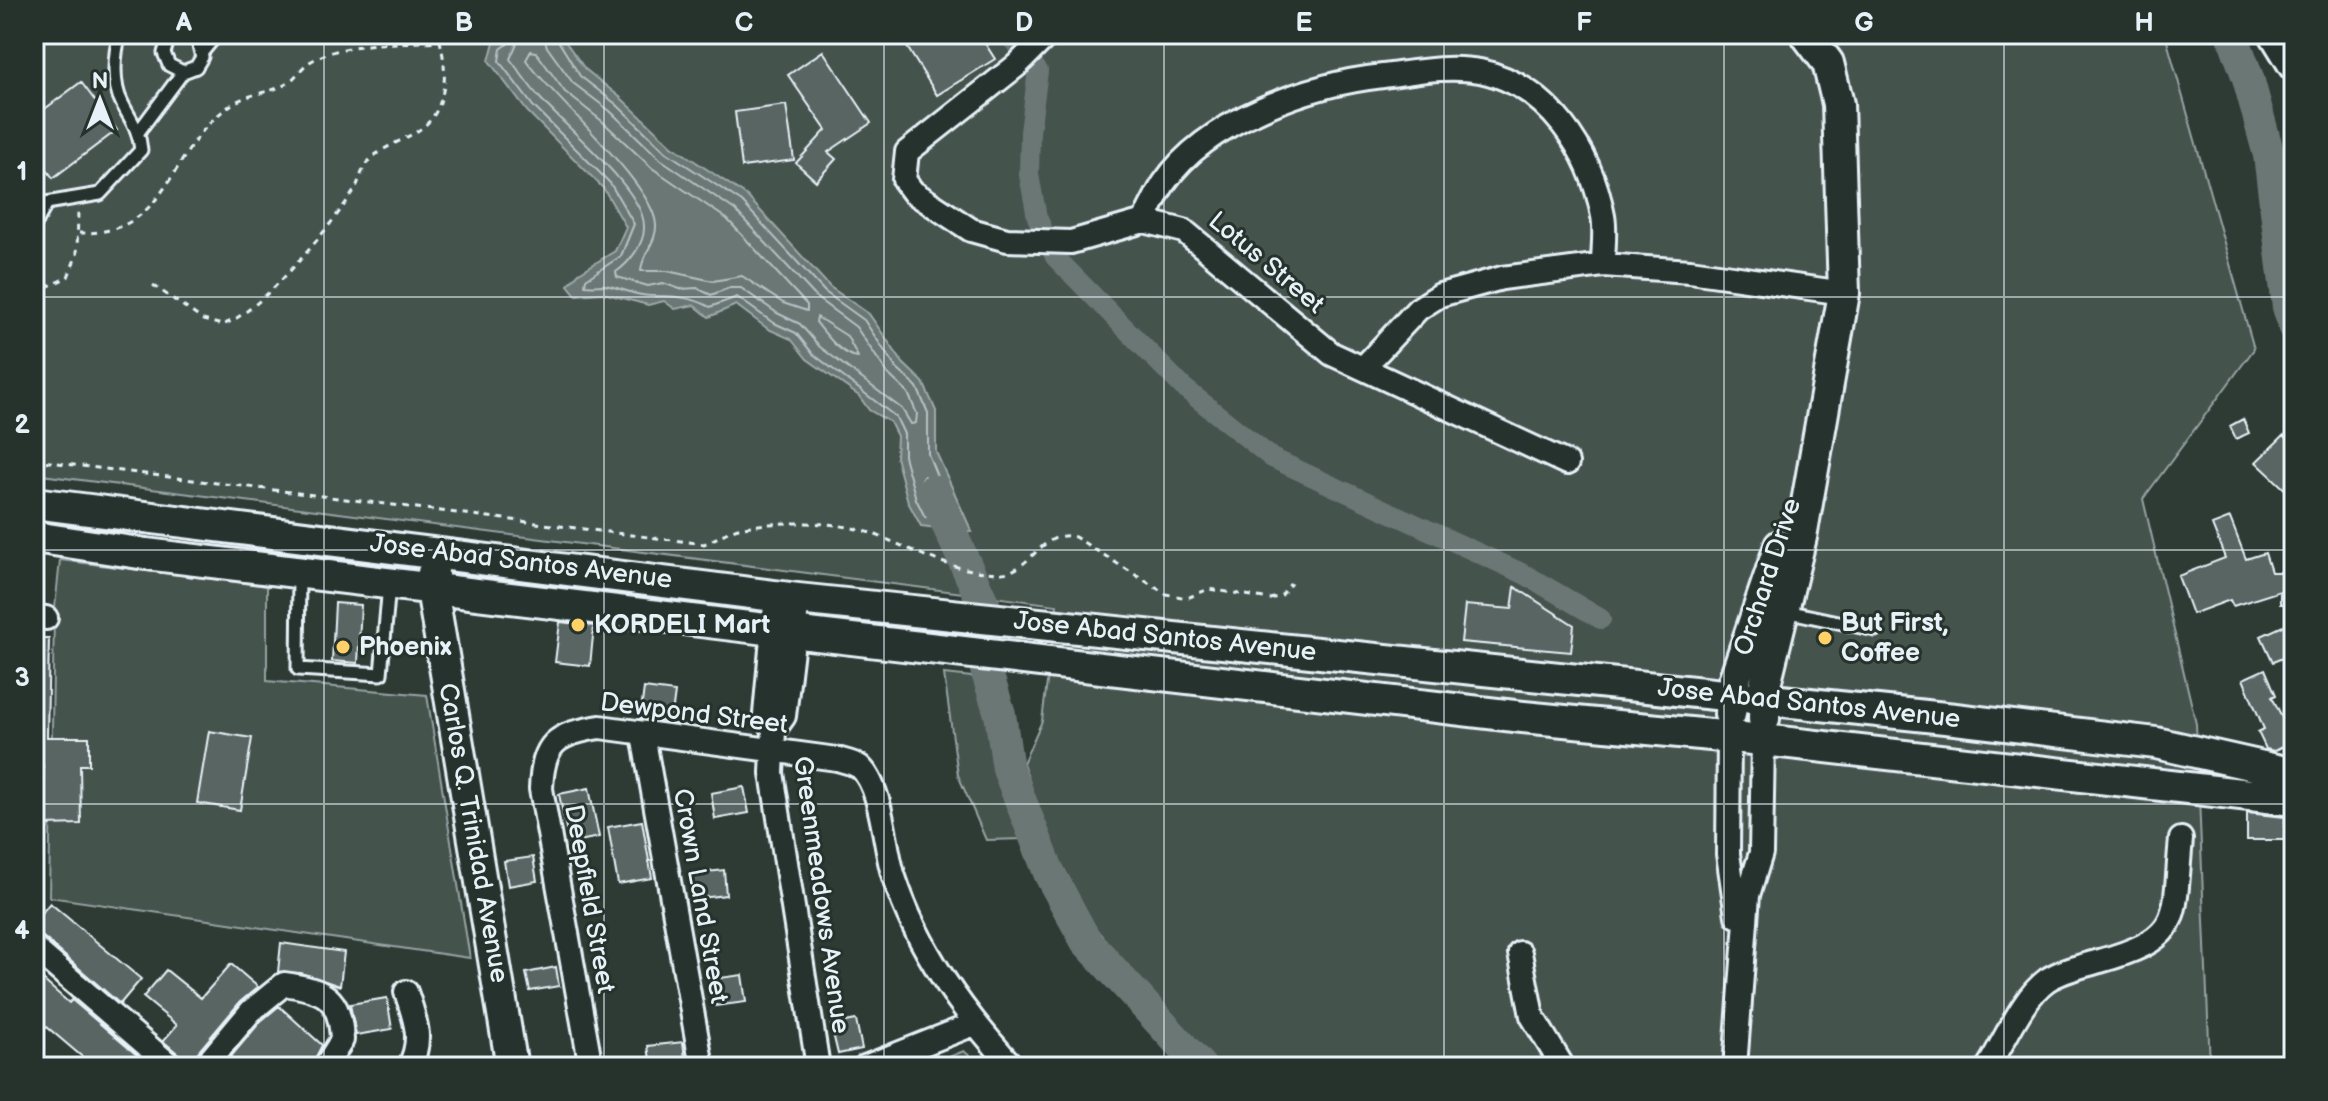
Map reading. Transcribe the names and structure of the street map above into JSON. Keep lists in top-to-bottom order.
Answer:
{
  "streets": {
    "main road": ["Jose Abad Santos Avenue", "Orchard Drive", "Carlos Q. Trinidad Avenue"],
    "street": [
      "Lotus Street",
      "Dewpond Street",
      "Greenmeadows Avenue",
      "Crown Land Street",
      "Deepfield Street"
    ]
  },
  "crossings": [
    ["Jose Abad Santos Avenue", "Orchard Drive"],
    ["Jose Abad Santos Avenue", "Carlos Q. Trinidad Avenue"],
    ["Jose Abad Santos Avenue", "Greenmeadows Avenue"],
    ["Dewpond Street", "Greenmeadows Avenue"],
    ["Dewpond Street", "Crown Land Street"],
    ["Dewpond Street", "Deepfield Street"]
  ],
  "places": ["KORDELI Mart", "But First, Coffee", "Phoenix"],
  "north": "top",
  "grid": {
    "columns": [
      "A",
      "B",
      "C",
      "D",
      "E",
      "F",
      "G",
      "H"
    ],
    "rows": [
      "1",
      "2",
      "3",
      "4"
    ]
  }
}
